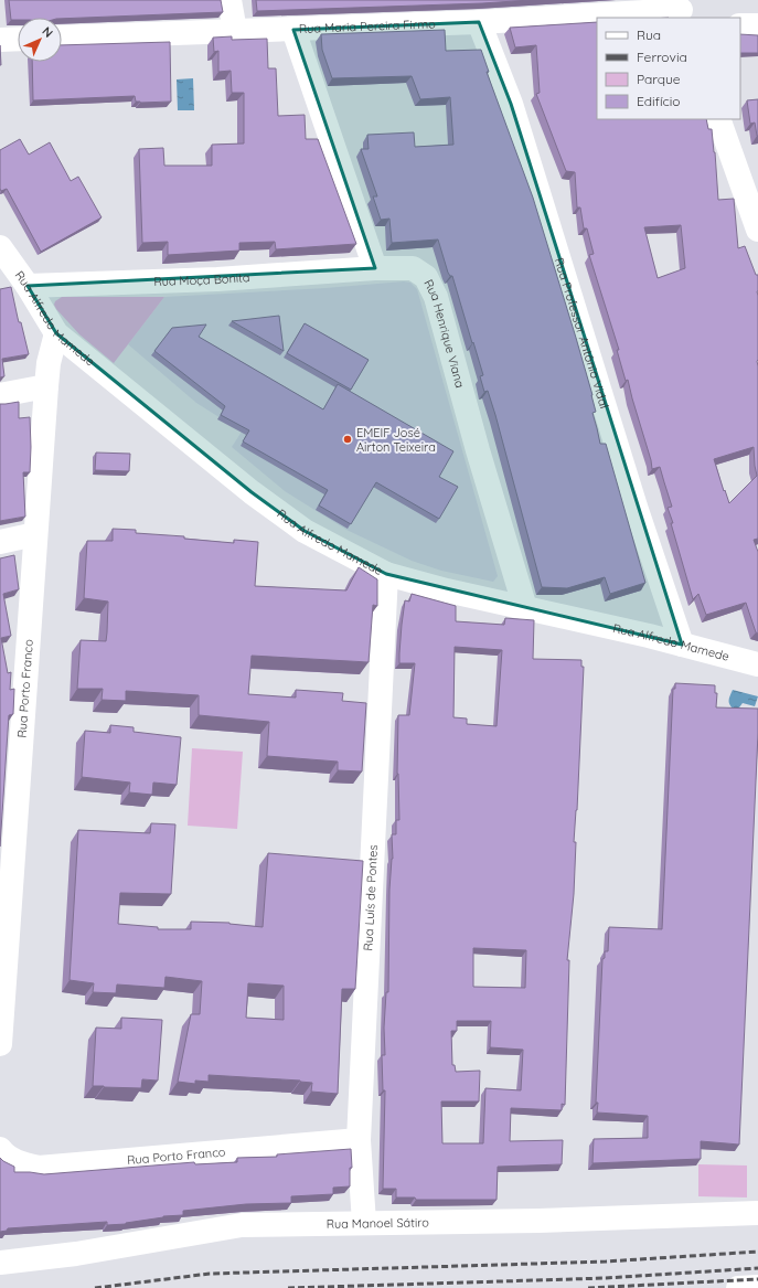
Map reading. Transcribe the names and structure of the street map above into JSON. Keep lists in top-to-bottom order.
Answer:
{
  "streets": {
    "street": [
      "Rua Maria Pereira Firmo",
      "Rua Moça Bonita",
      "Rua Alfredo Mamede",
      "Rua Professor Antônio Vidal",
      "Rua Henrique Viana",
      "Rua Porto Franco",
      "Rua Luís de Pontes",
      "Rua Manoel Sátiro"
    ]
  },
  "crossings": [
    ["Rua Maria Pereira Firmo", "Rua Professor Antônio Vidal"],
    ["Rua Moça Bonita", "Rua Alfredo Mamede"],
    ["Rua Moça Bonita", "Rua Henrique Viana"],
    ["Rua Alfredo Mamede", "Rua Professor Antônio Vidal"],
    ["Rua Alfredo Mamede", "Rua Henrique Viana"],
    ["Rua Alfredo Mamede", "Rua Porto Franco"],
    ["Rua Alfredo Mamede", "Rua Luís de Pontes"],
    ["Rua Porto Franco", "Rua Luís de Pontes"],
    ["Rua Luís de Pontes", "Rua Manoel Sátiro"]
  ],
  "places": ["EMEIF José Airton Teixeira"],
  "legend": [
    "Rua",
    "Ferrovia",
    "Parque",
    "Edifício"
  ],
  "north": "top right"
}
